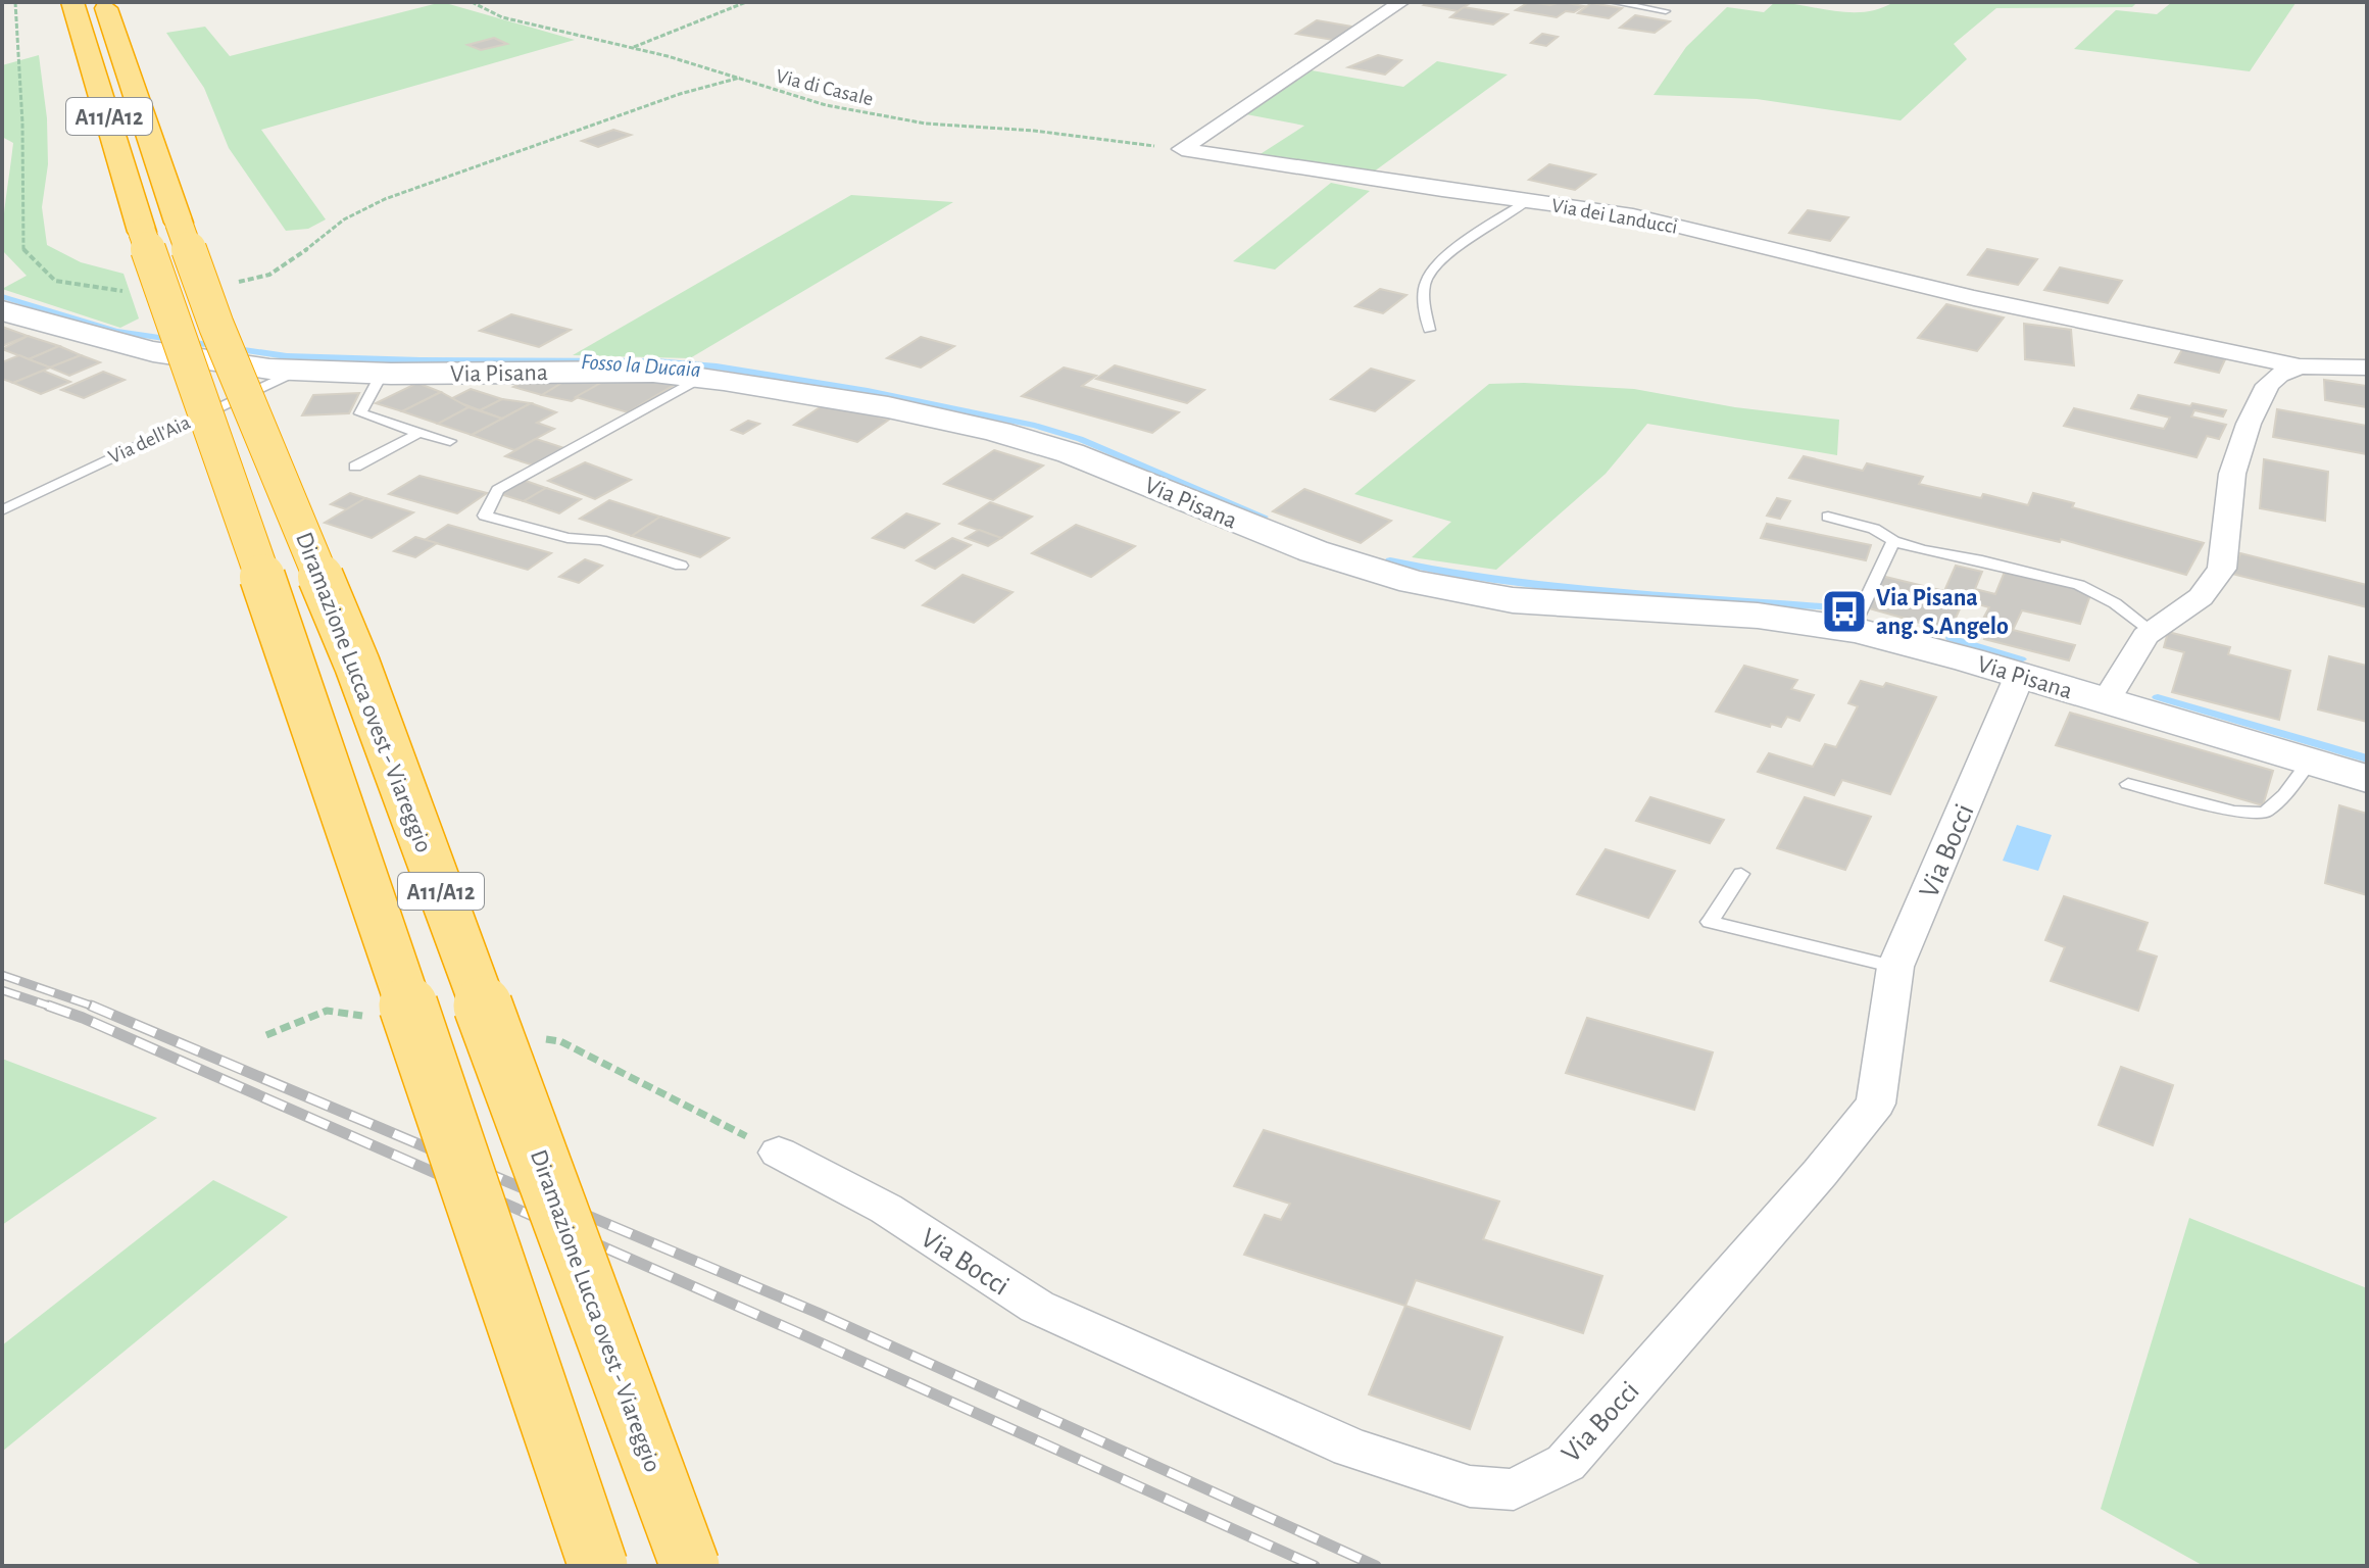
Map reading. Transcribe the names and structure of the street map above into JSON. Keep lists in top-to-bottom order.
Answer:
{
  "streets": {
    "highway": ["A11/A12", "Diramazione Lucca ovest - Viareggio"],
    "main road": ["Via Pisana"],
    "street": ["Via dei Landucci", "Via Bocci"],
    "lane": ["Via dell'Aia"],
    "path": ["Via di Casale"]
  },
  "crossings": [
    ["Via di Casale", "Via dei Landucci"],
    ["Via Pisana", "Via dell'Aia"],
    ["Via Pisana", "Via Bocci"]
  ],
  "water": ["Fosso la Ducaia"],
  "places": {
    "bus stop": ["Via Pisana ang. S.Angelo"]
  }
}
